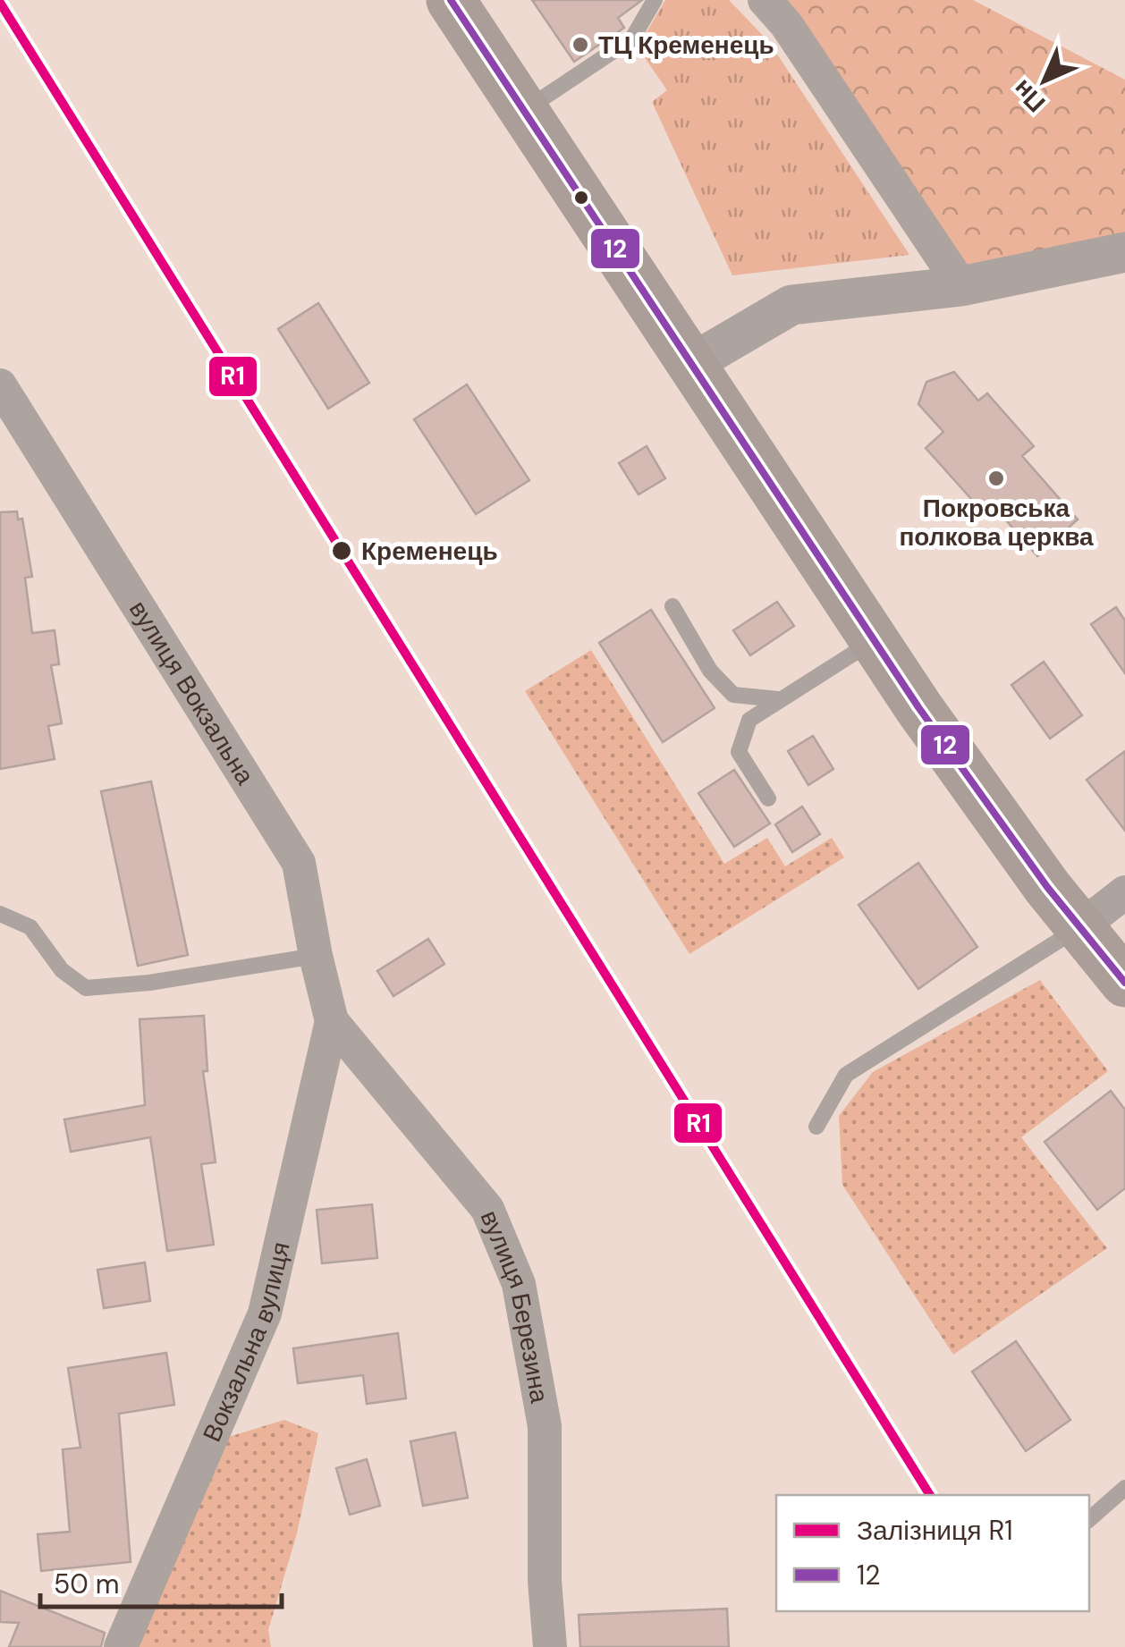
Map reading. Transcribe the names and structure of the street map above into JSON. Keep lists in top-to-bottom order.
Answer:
{
  "streets": {
    "street": ["вулиця Вокзальна", "вулиця Березина", "Вокзальна вулиця"]
  },
  "crossings": [
    ["вулиця Вокзальна", "вулиця Березина"],
    ["вулиця Вокзальна", "Вокзальна вулиця"],
    ["вулиця Березина", "Вокзальна вулиця"]
  ],
  "places": ["ТЦ Кременець", "Покровська полкова церква", "Кременець"],
  "lines": ["transit line 12", "rail line R1"],
  "legend": ["Залізниця R1", "12"],
  "scale_bar": "50 m",
  "north": "bottom left"
}
